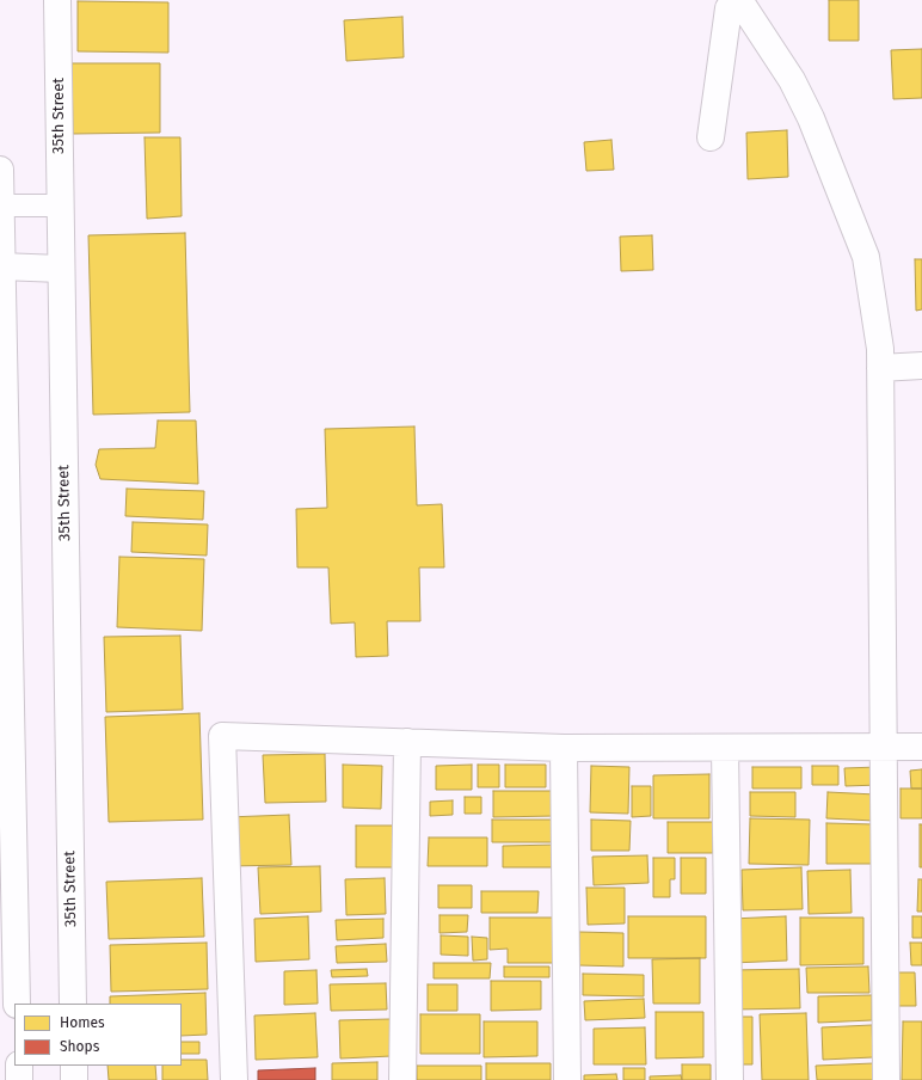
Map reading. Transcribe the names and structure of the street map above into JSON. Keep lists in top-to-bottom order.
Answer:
{
  "streets": {
    "street": ["35th Street"]
  },
  "legend": ["Homes", "Shops"]
}
